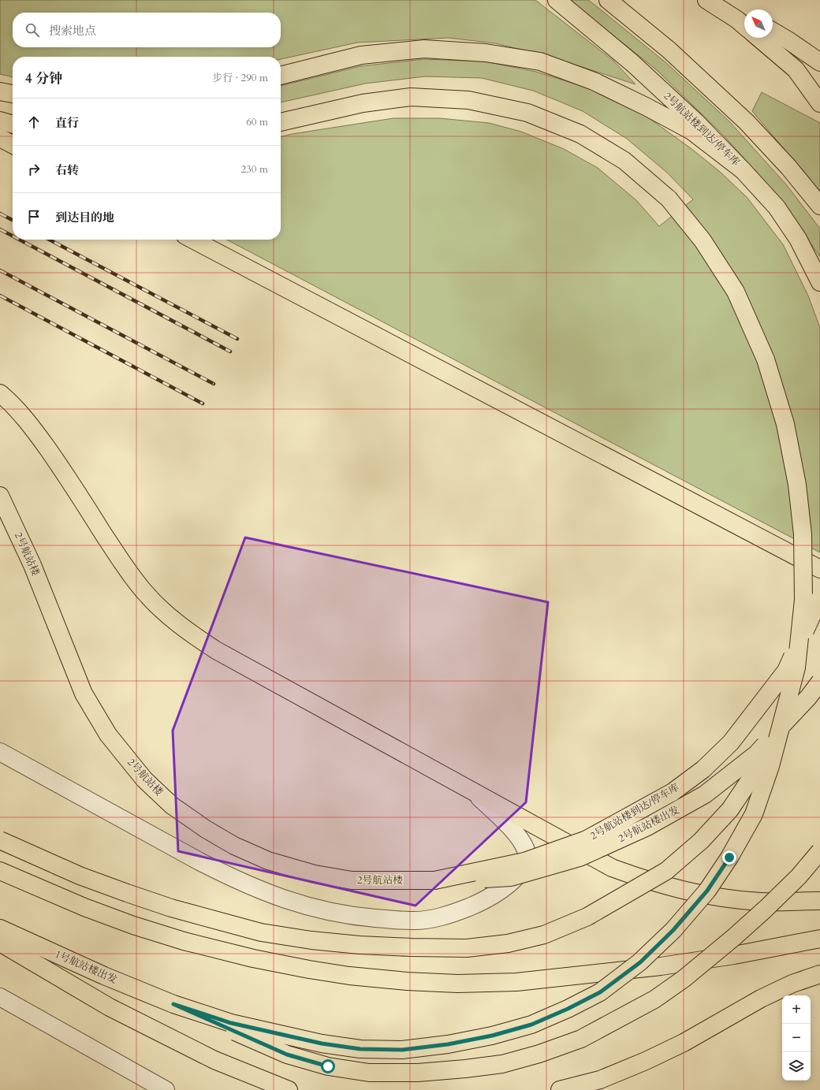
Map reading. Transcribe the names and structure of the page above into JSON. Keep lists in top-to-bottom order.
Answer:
{
  "streets": {
    "main road": [
      "2号航站楼到达/停车库",
      "2号航站楼",
      "2号航站楼出发",
      "1号航站楼出发"
    ]
  },
  "crossings": [
    ["2号航站楼到达/停车库", "2号航站楼"],
    ["2号航站楼到达/停车库", "2号航站楼出发"],
    ["2号航站楼", "2号航站楼出发"]
  ],
  "north": "top left",
  "page": {
    "search": "搜索地点",
    "heading": ["4 分钟", "步行 · 290 m"],
    "list": [
      ["直行", "60 m"],
      ["右转", "230 m"],
      "到达目的地"
    ],
    "map_buttons": ["+", "−"]
  }
}
